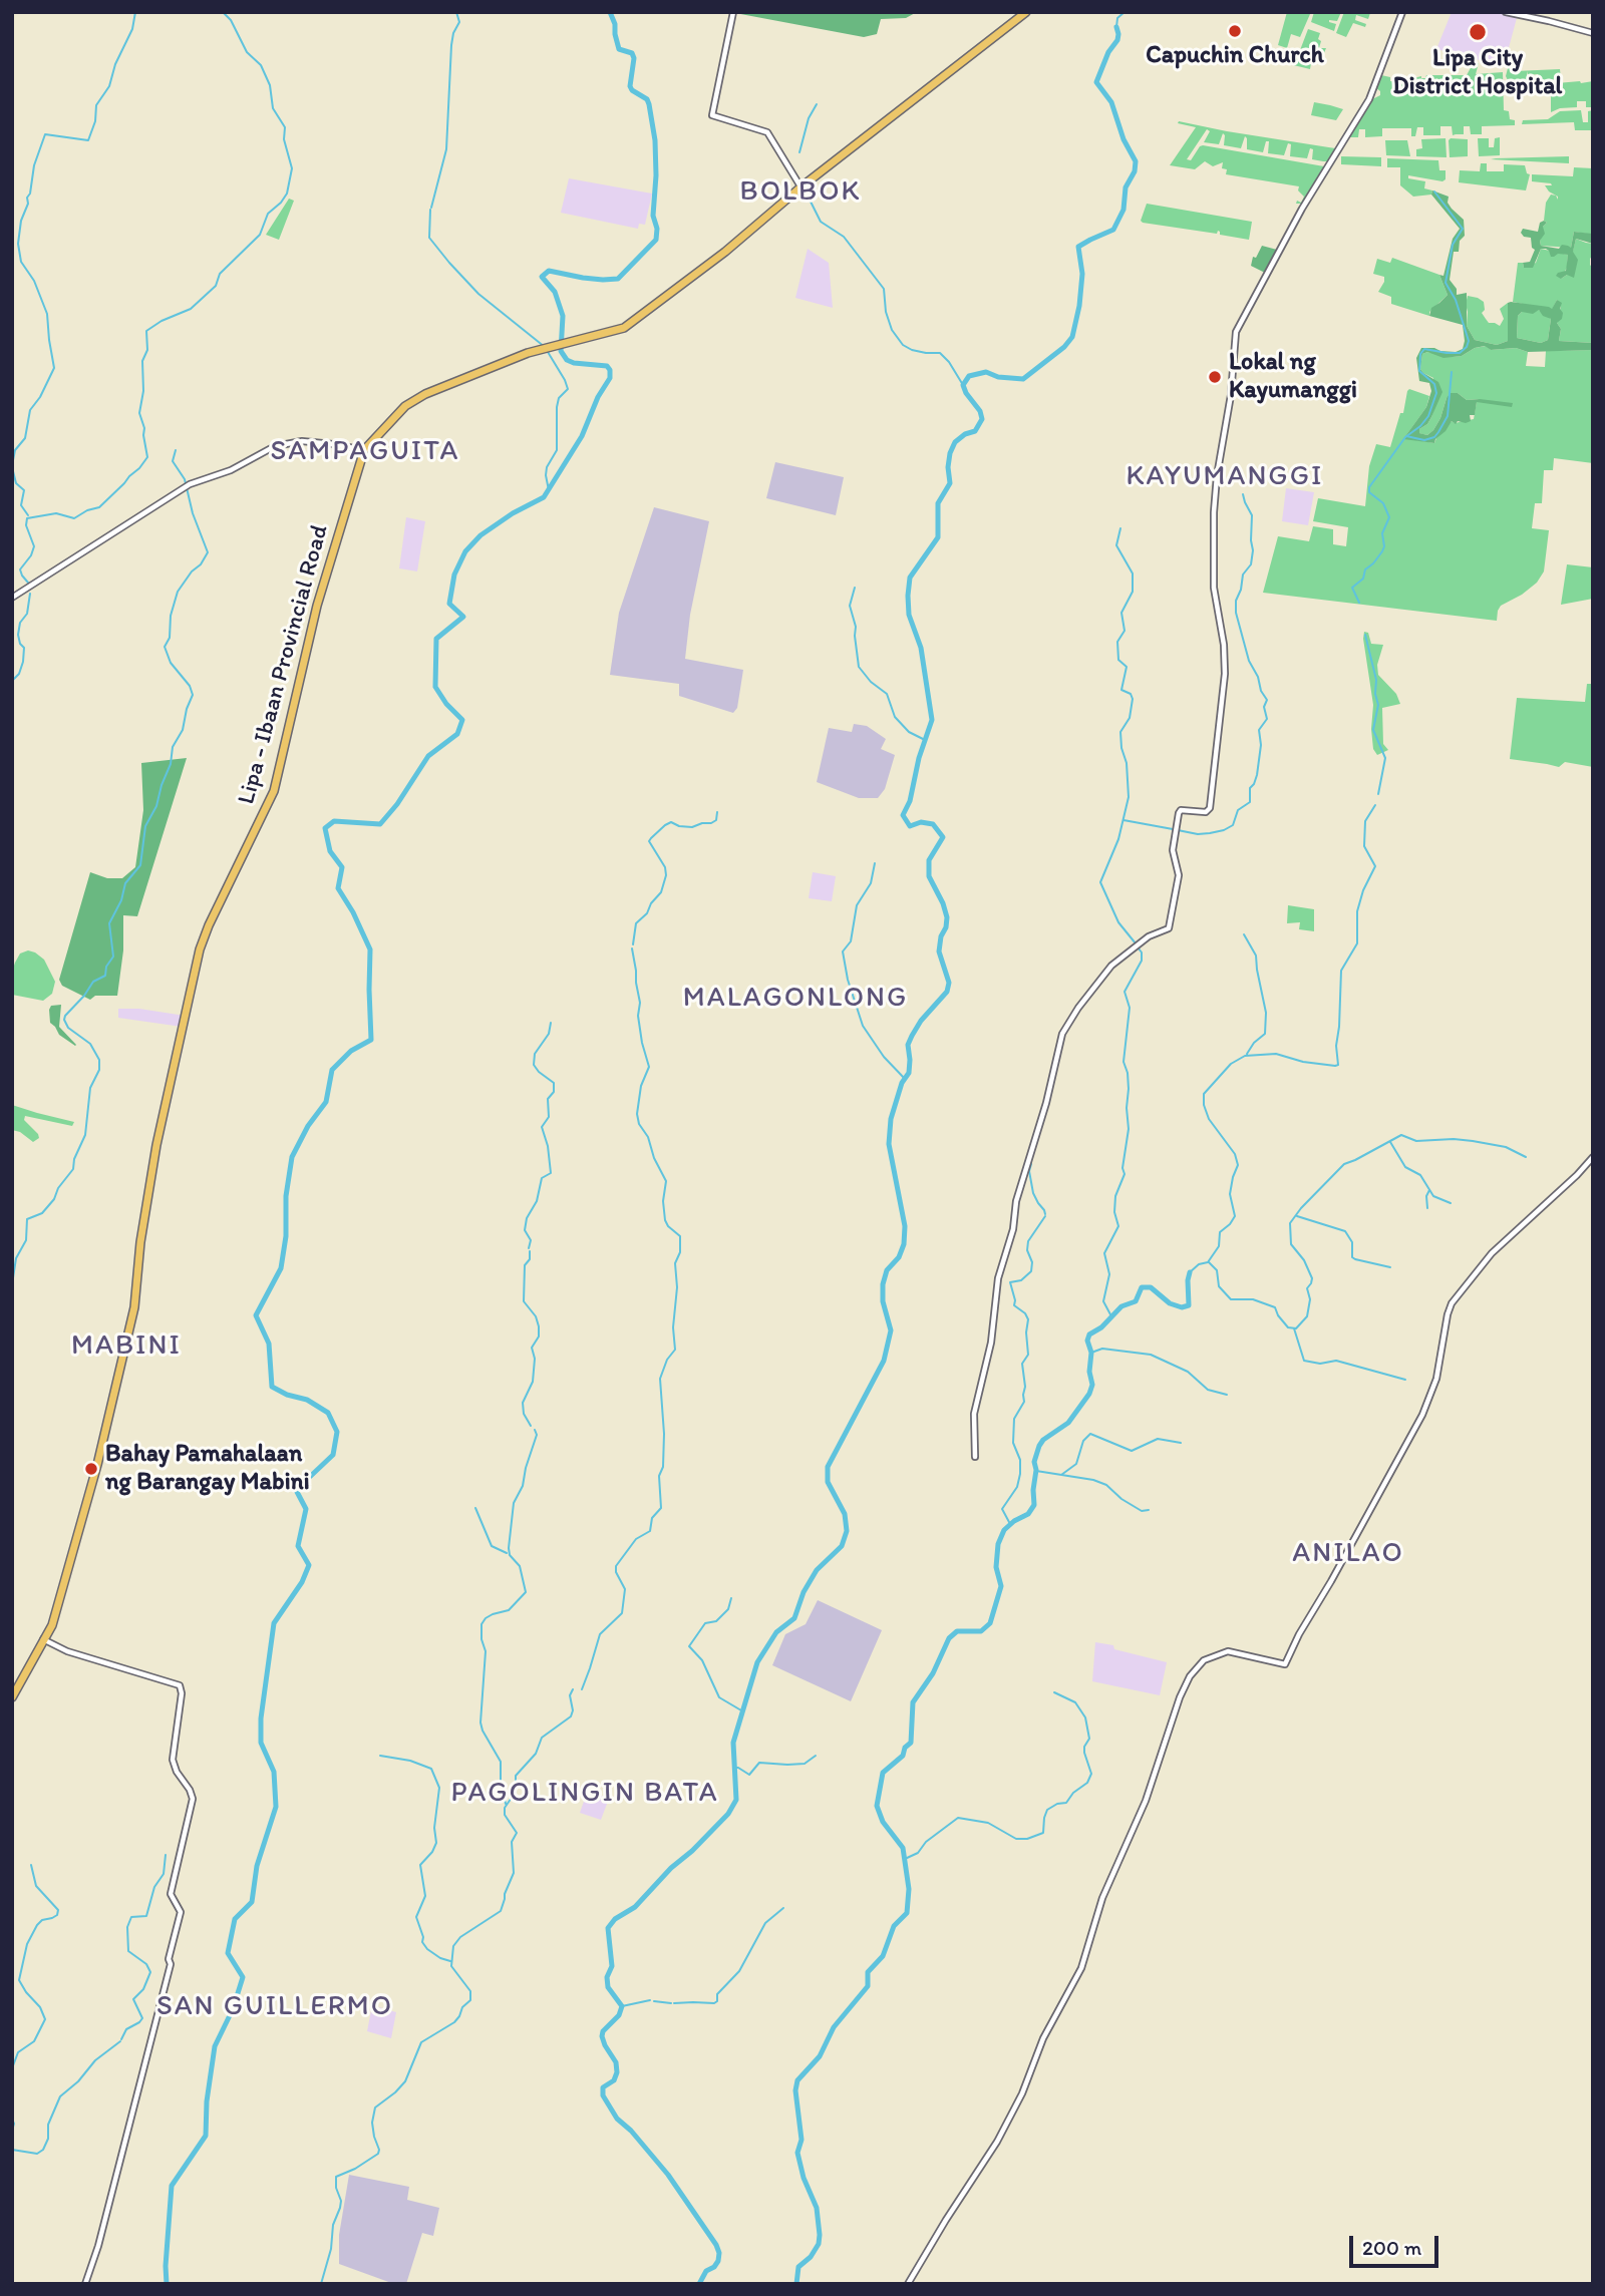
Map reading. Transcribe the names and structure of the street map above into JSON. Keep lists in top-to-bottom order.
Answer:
{
  "streets": {
    "main road": ["Lipa - Ibaan Provincial Road"]
  },
  "districts": [
    "BOLBOK",
    "SAMPAGUITA",
    "KAYUMANGGI",
    "MALAGONLONG",
    "MABINI",
    "ANILAO",
    "PAGOLINGIN BATA",
    "SAN GUILLERMO"
  ],
  "places": [
    "Capuchin Church",
    "Lipa City District Hospital",
    "Lokal ng Kayumanggi",
    "Bahay Pamahalaan ng Barangay Mabini"
  ],
  "scale_bar": "200 m"
}
